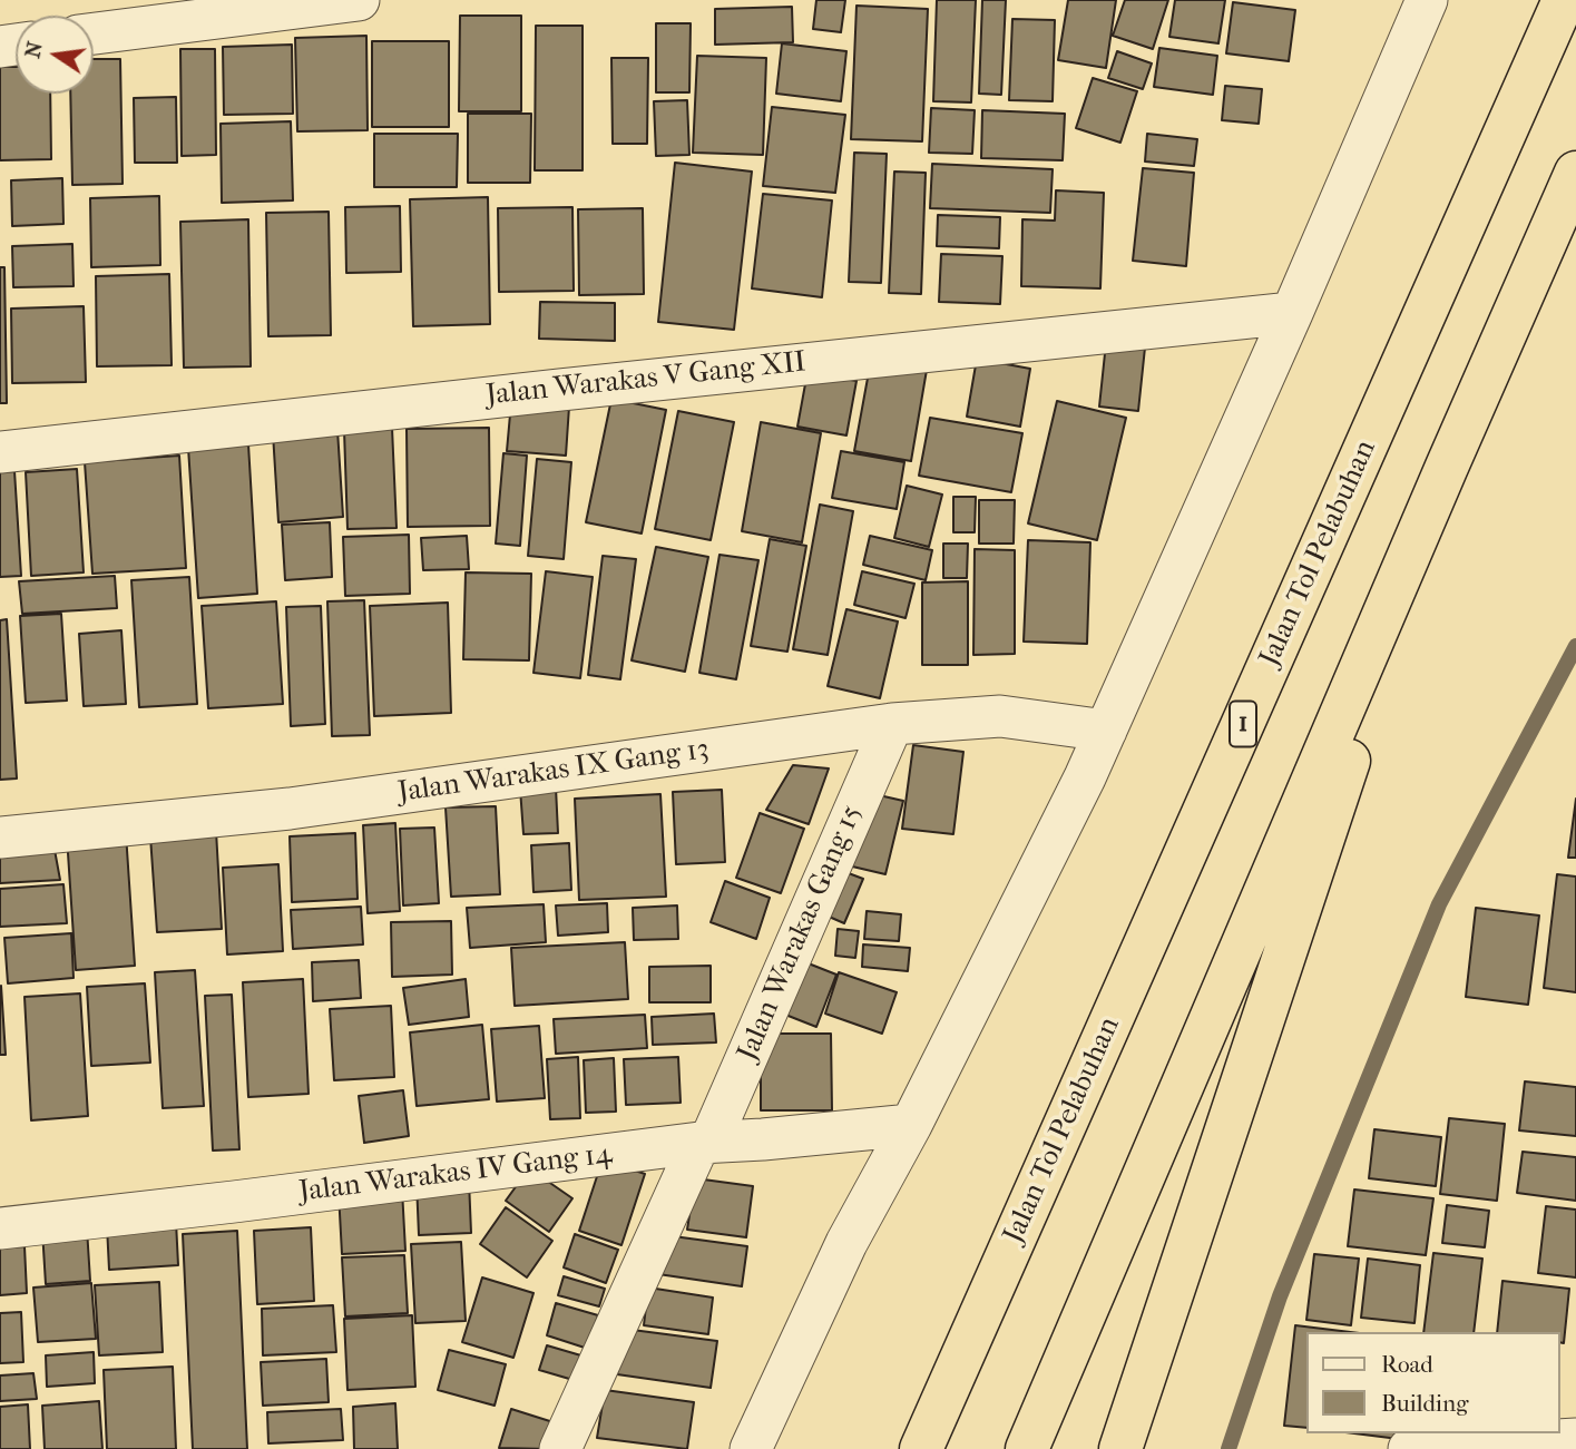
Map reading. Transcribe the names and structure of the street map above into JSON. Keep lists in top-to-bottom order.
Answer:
{
  "streets": {
    "highway": ["Jalan Tol Pelabuhan", "1"],
    "street": [
      "Jalan Warakas V Gang XII",
      "Jalan Warakas IX Gang 13",
      "Jalan Warakas Gang 15",
      "Jalan Warakas IV Gang 14"
    ]
  },
  "crossings": [
    ["Jalan Warakas IX Gang 13", "Jalan Warakas Gang 15"],
    ["Jalan Warakas Gang 15", "Jalan Warakas IV Gang 14"]
  ],
  "legend": ["Road", "Building"],
  "north": "left"
}
